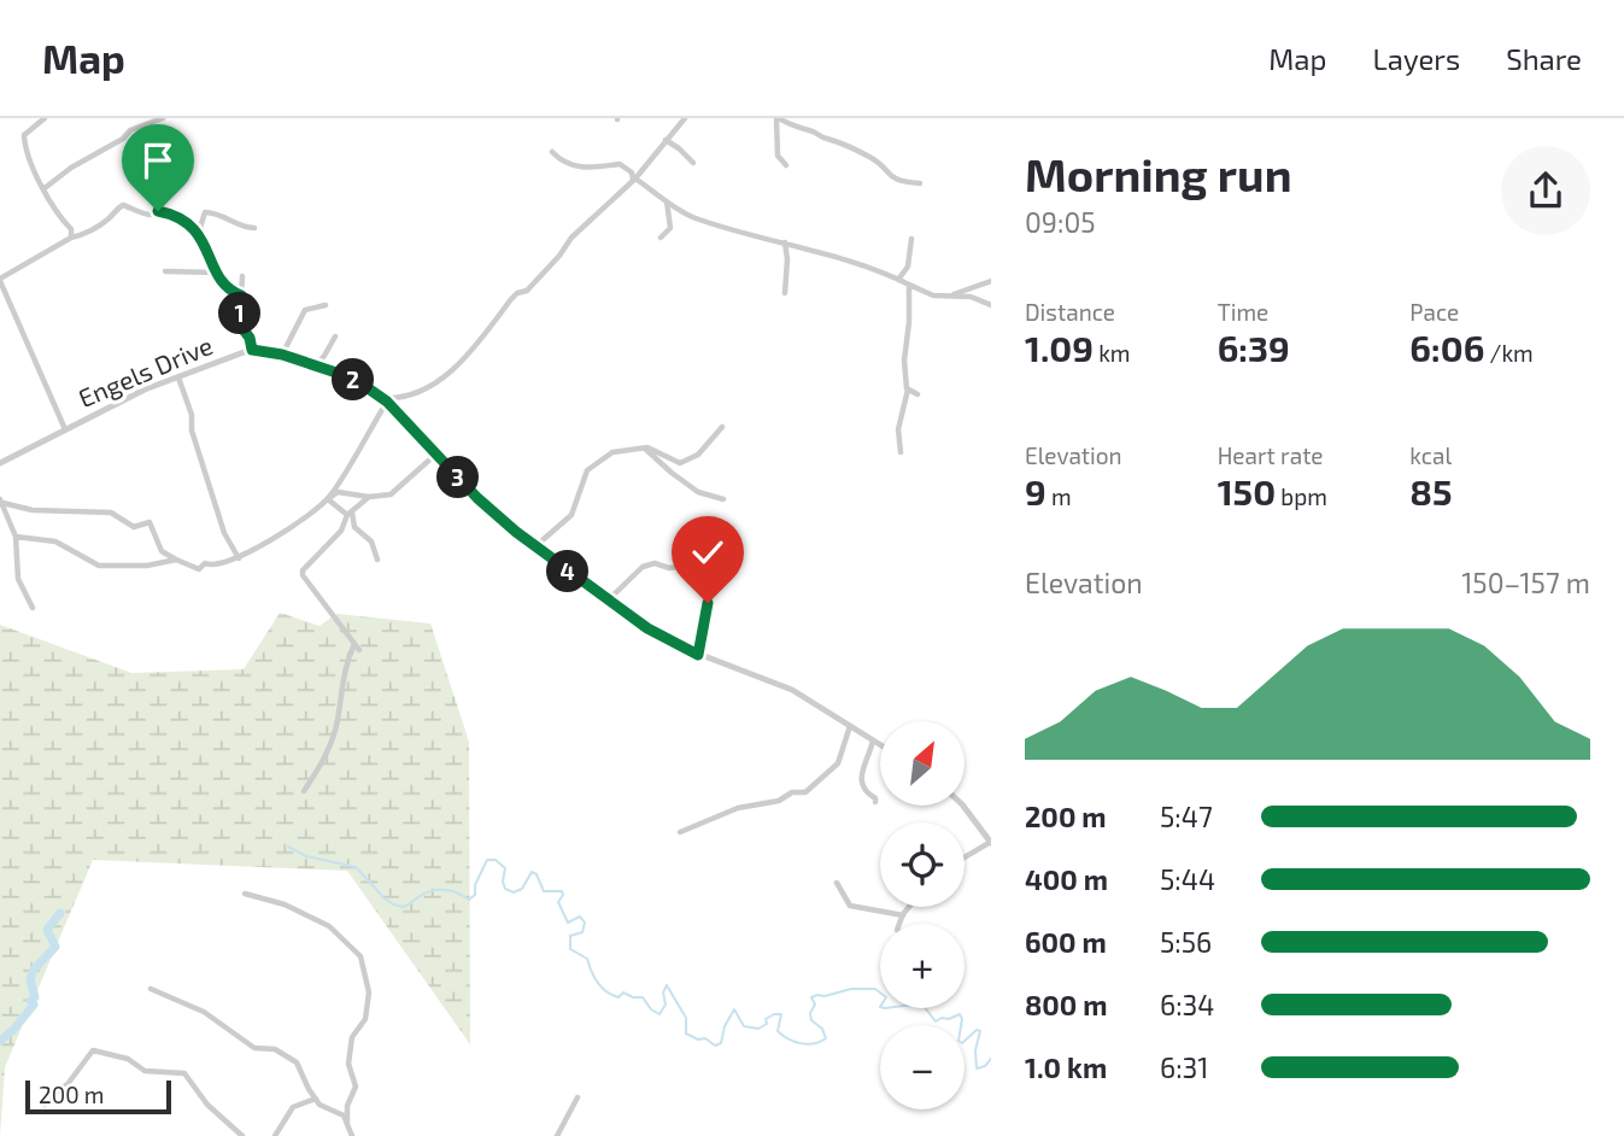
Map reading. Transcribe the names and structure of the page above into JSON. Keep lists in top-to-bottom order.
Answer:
{
  "streets": {
    "street": ["Engels Drive"]
  },
  "scale_bar": "200 m",
  "north": "top right",
  "page": {
    "header": "Map",
    "nav": ["Map", "Layers", "Share"],
    "heading": ["Morning run", "09:05"],
    "stats": [
      ["Distance", "1.09 km"],
      ["Time", "6:39"],
      ["Pace", "6:06 /km"],
      ["Elevation", "9 m"],
      ["Heart rate", "150 bpm"],
      ["kcal", "85"]
    ],
    "pins": [
      "1",
      "2",
      "3",
      "4"
    ],
    "chart": ["Elevation", "150–157 m"],
    "map_buttons": ["+", "−"],
    "list": [
      {
        "name": "200 m",
        "note": "5:47"
      },
      {
        "name": "400 m",
        "note": "5:44"
      },
      {
        "name": "600 m",
        "note": "5:56"
      },
      {
        "name": "800 m",
        "note": "6:34"
      },
      {
        "name": "1.0 km",
        "note": "6:31"
      }
    ],
    "scale": "200 m"
  }
}
